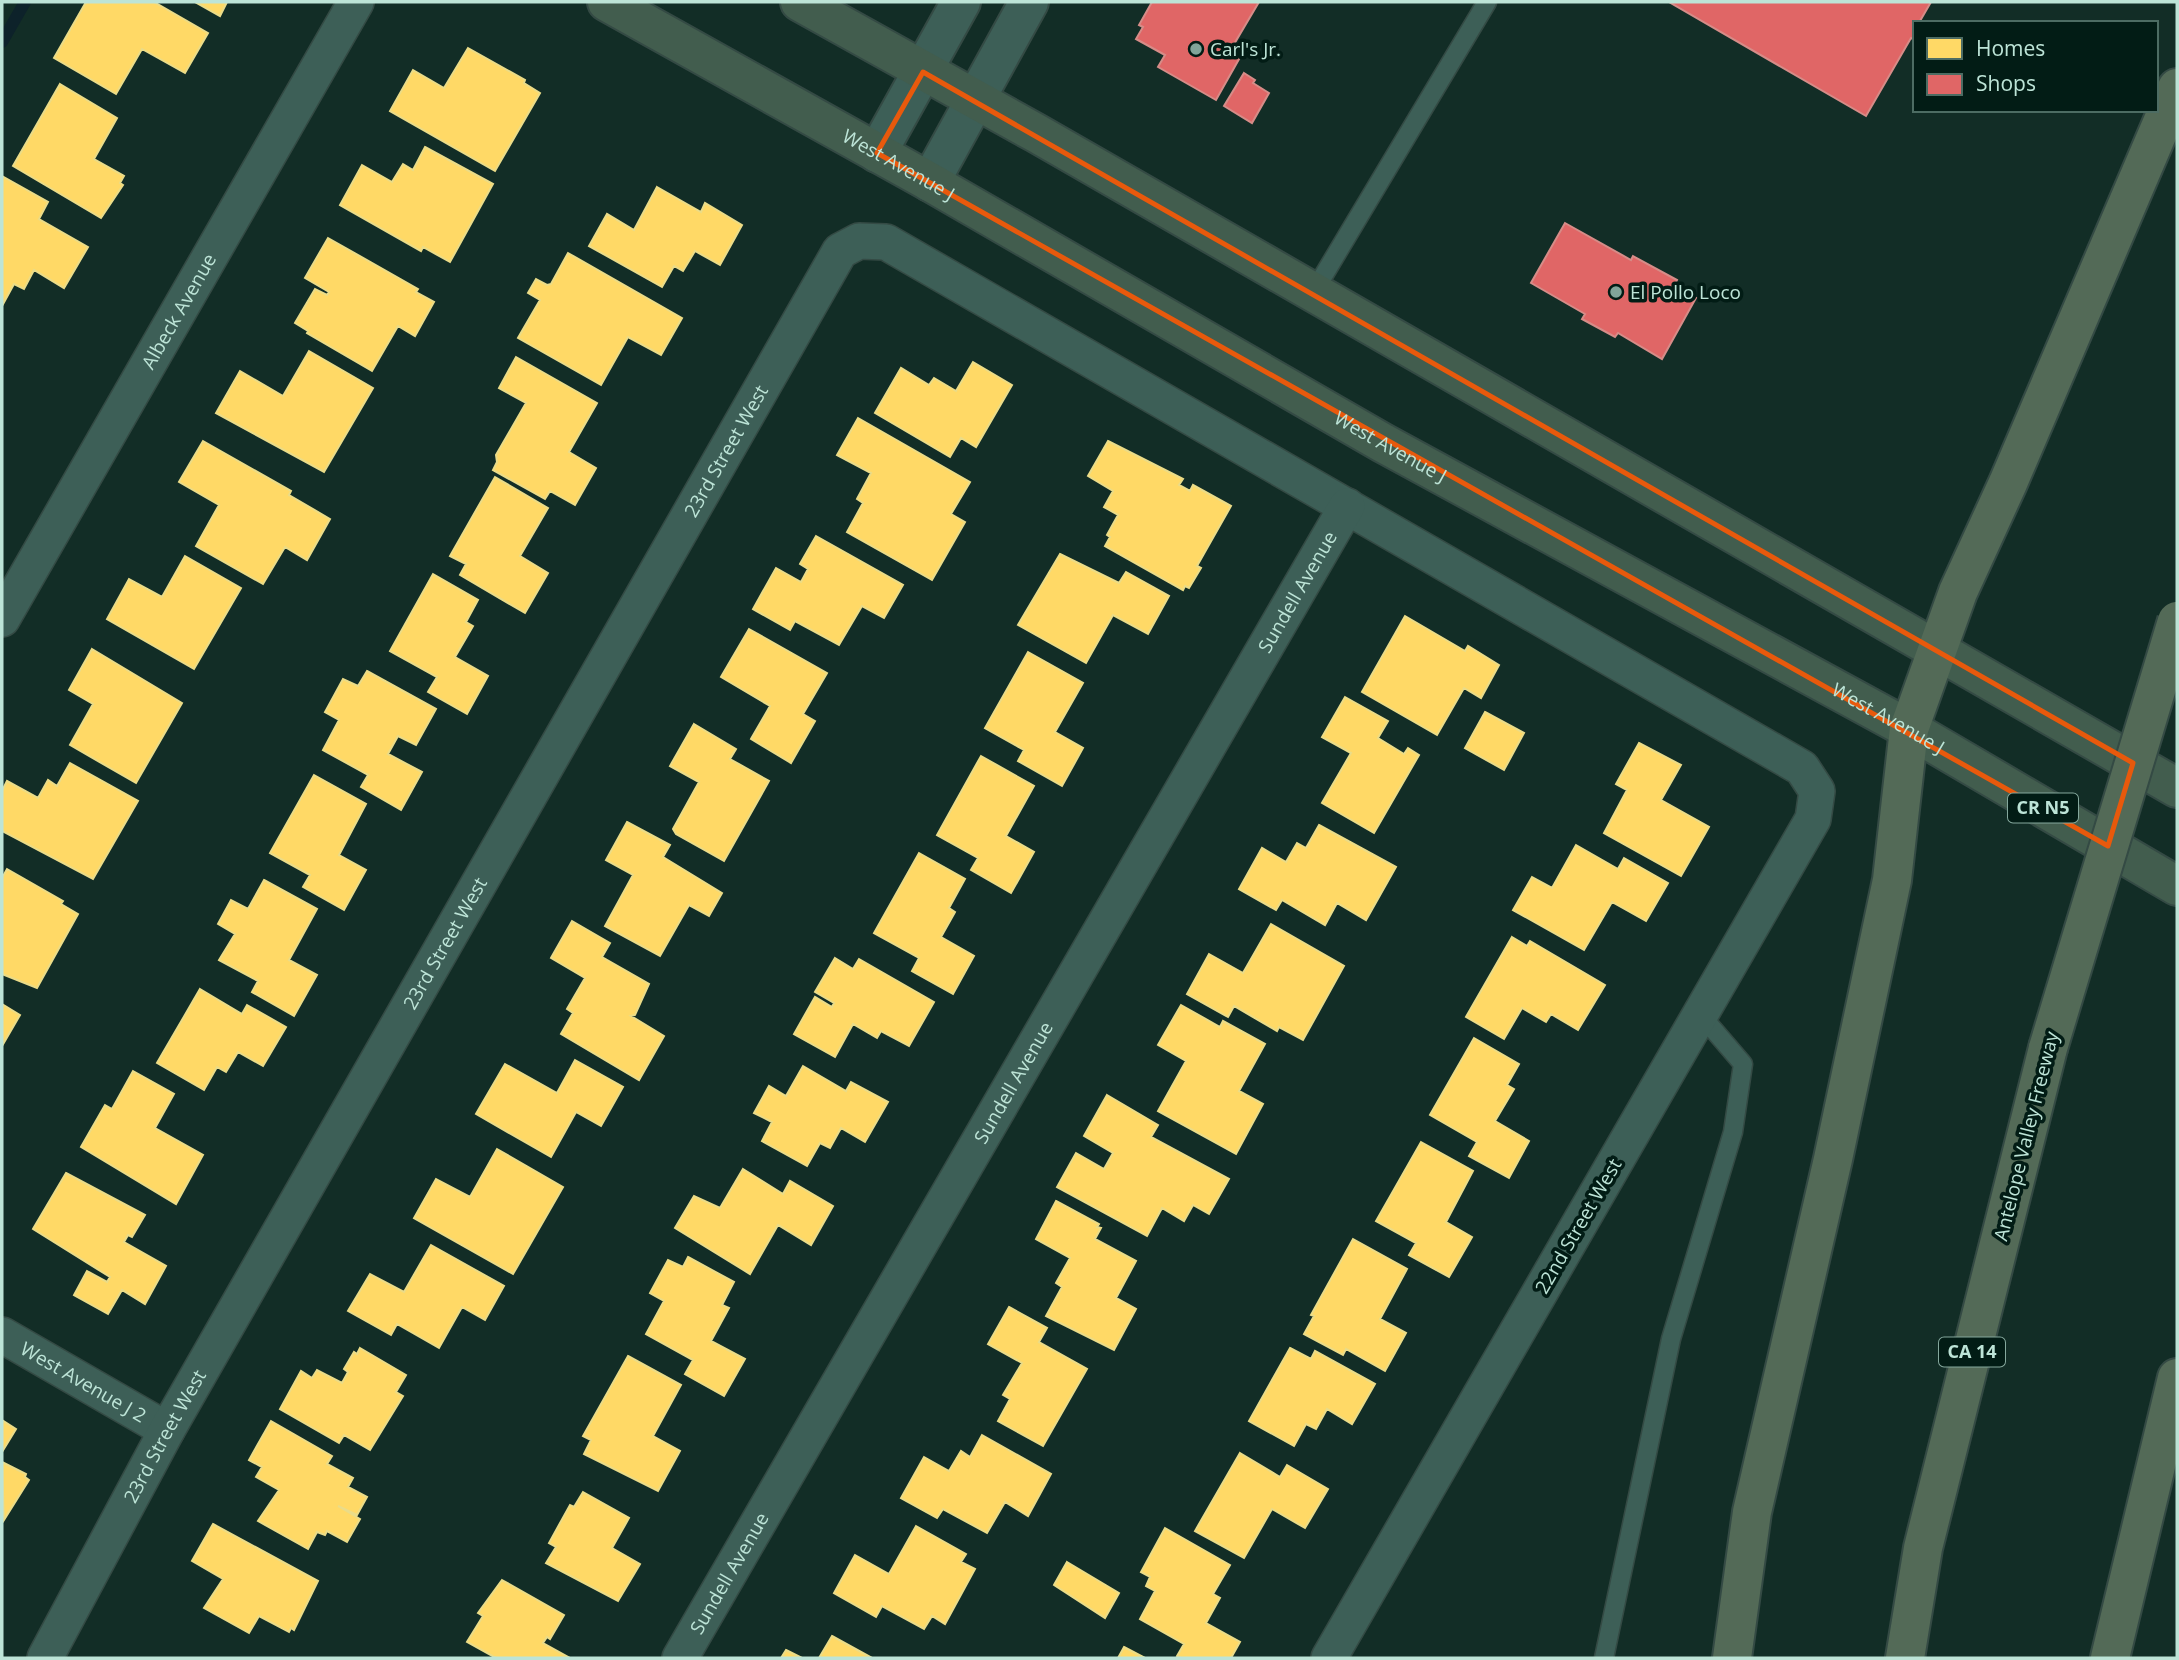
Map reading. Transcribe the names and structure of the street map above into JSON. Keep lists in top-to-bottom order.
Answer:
{
  "streets": {
    "highway": ["Antelope Valley Freeway", "CA 14"],
    "main road": ["West Avenue J", "CR N5"],
    "street": [
      "Albeck Avenue",
      "23rd Street West",
      "Sundell Avenue",
      "22nd Street West",
      "West Avenue J 2"
    ]
  },
  "crossings": [
    ["23rd Street West", "Sundell Avenue"],
    ["23rd Street West", "22nd Street West"],
    ["23rd Street West", "West Avenue J 2"],
    ["Sundell Avenue", "22nd Street West"]
  ],
  "places": ["Carl's Jr.", "El Pollo Loco"],
  "legend": ["Homes", "Shops"]
}
